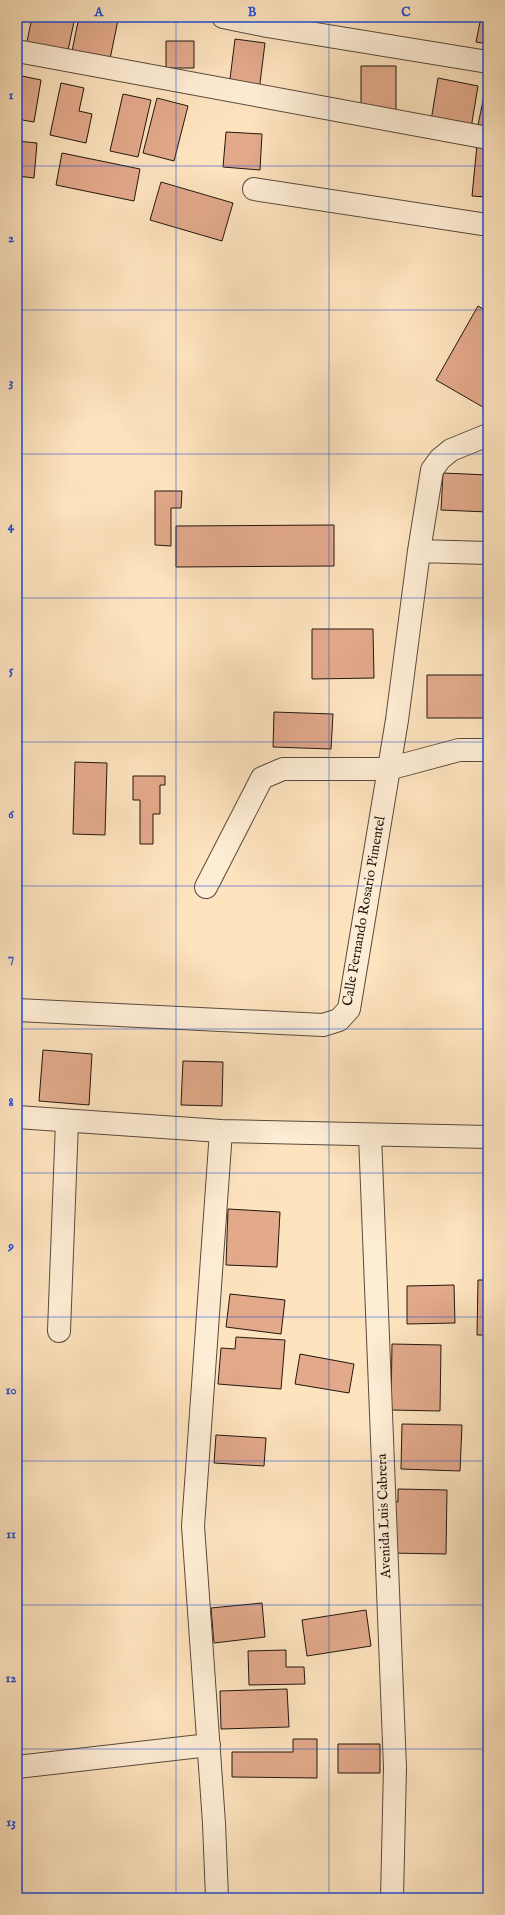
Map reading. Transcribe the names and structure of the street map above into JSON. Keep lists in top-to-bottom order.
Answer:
{
  "streets": {
    "street": ["Calle Fernando Rosario Pimentel", "Avenida Luis Cabrera"]
  },
  "grid": {
    "columns": ["A", "B", "C"],
    "rows": [
      "1",
      "2",
      "3",
      "4",
      "5",
      "6",
      "7",
      "8",
      "9",
      "10",
      "11",
      "12",
      "13"
    ]
  }
}
